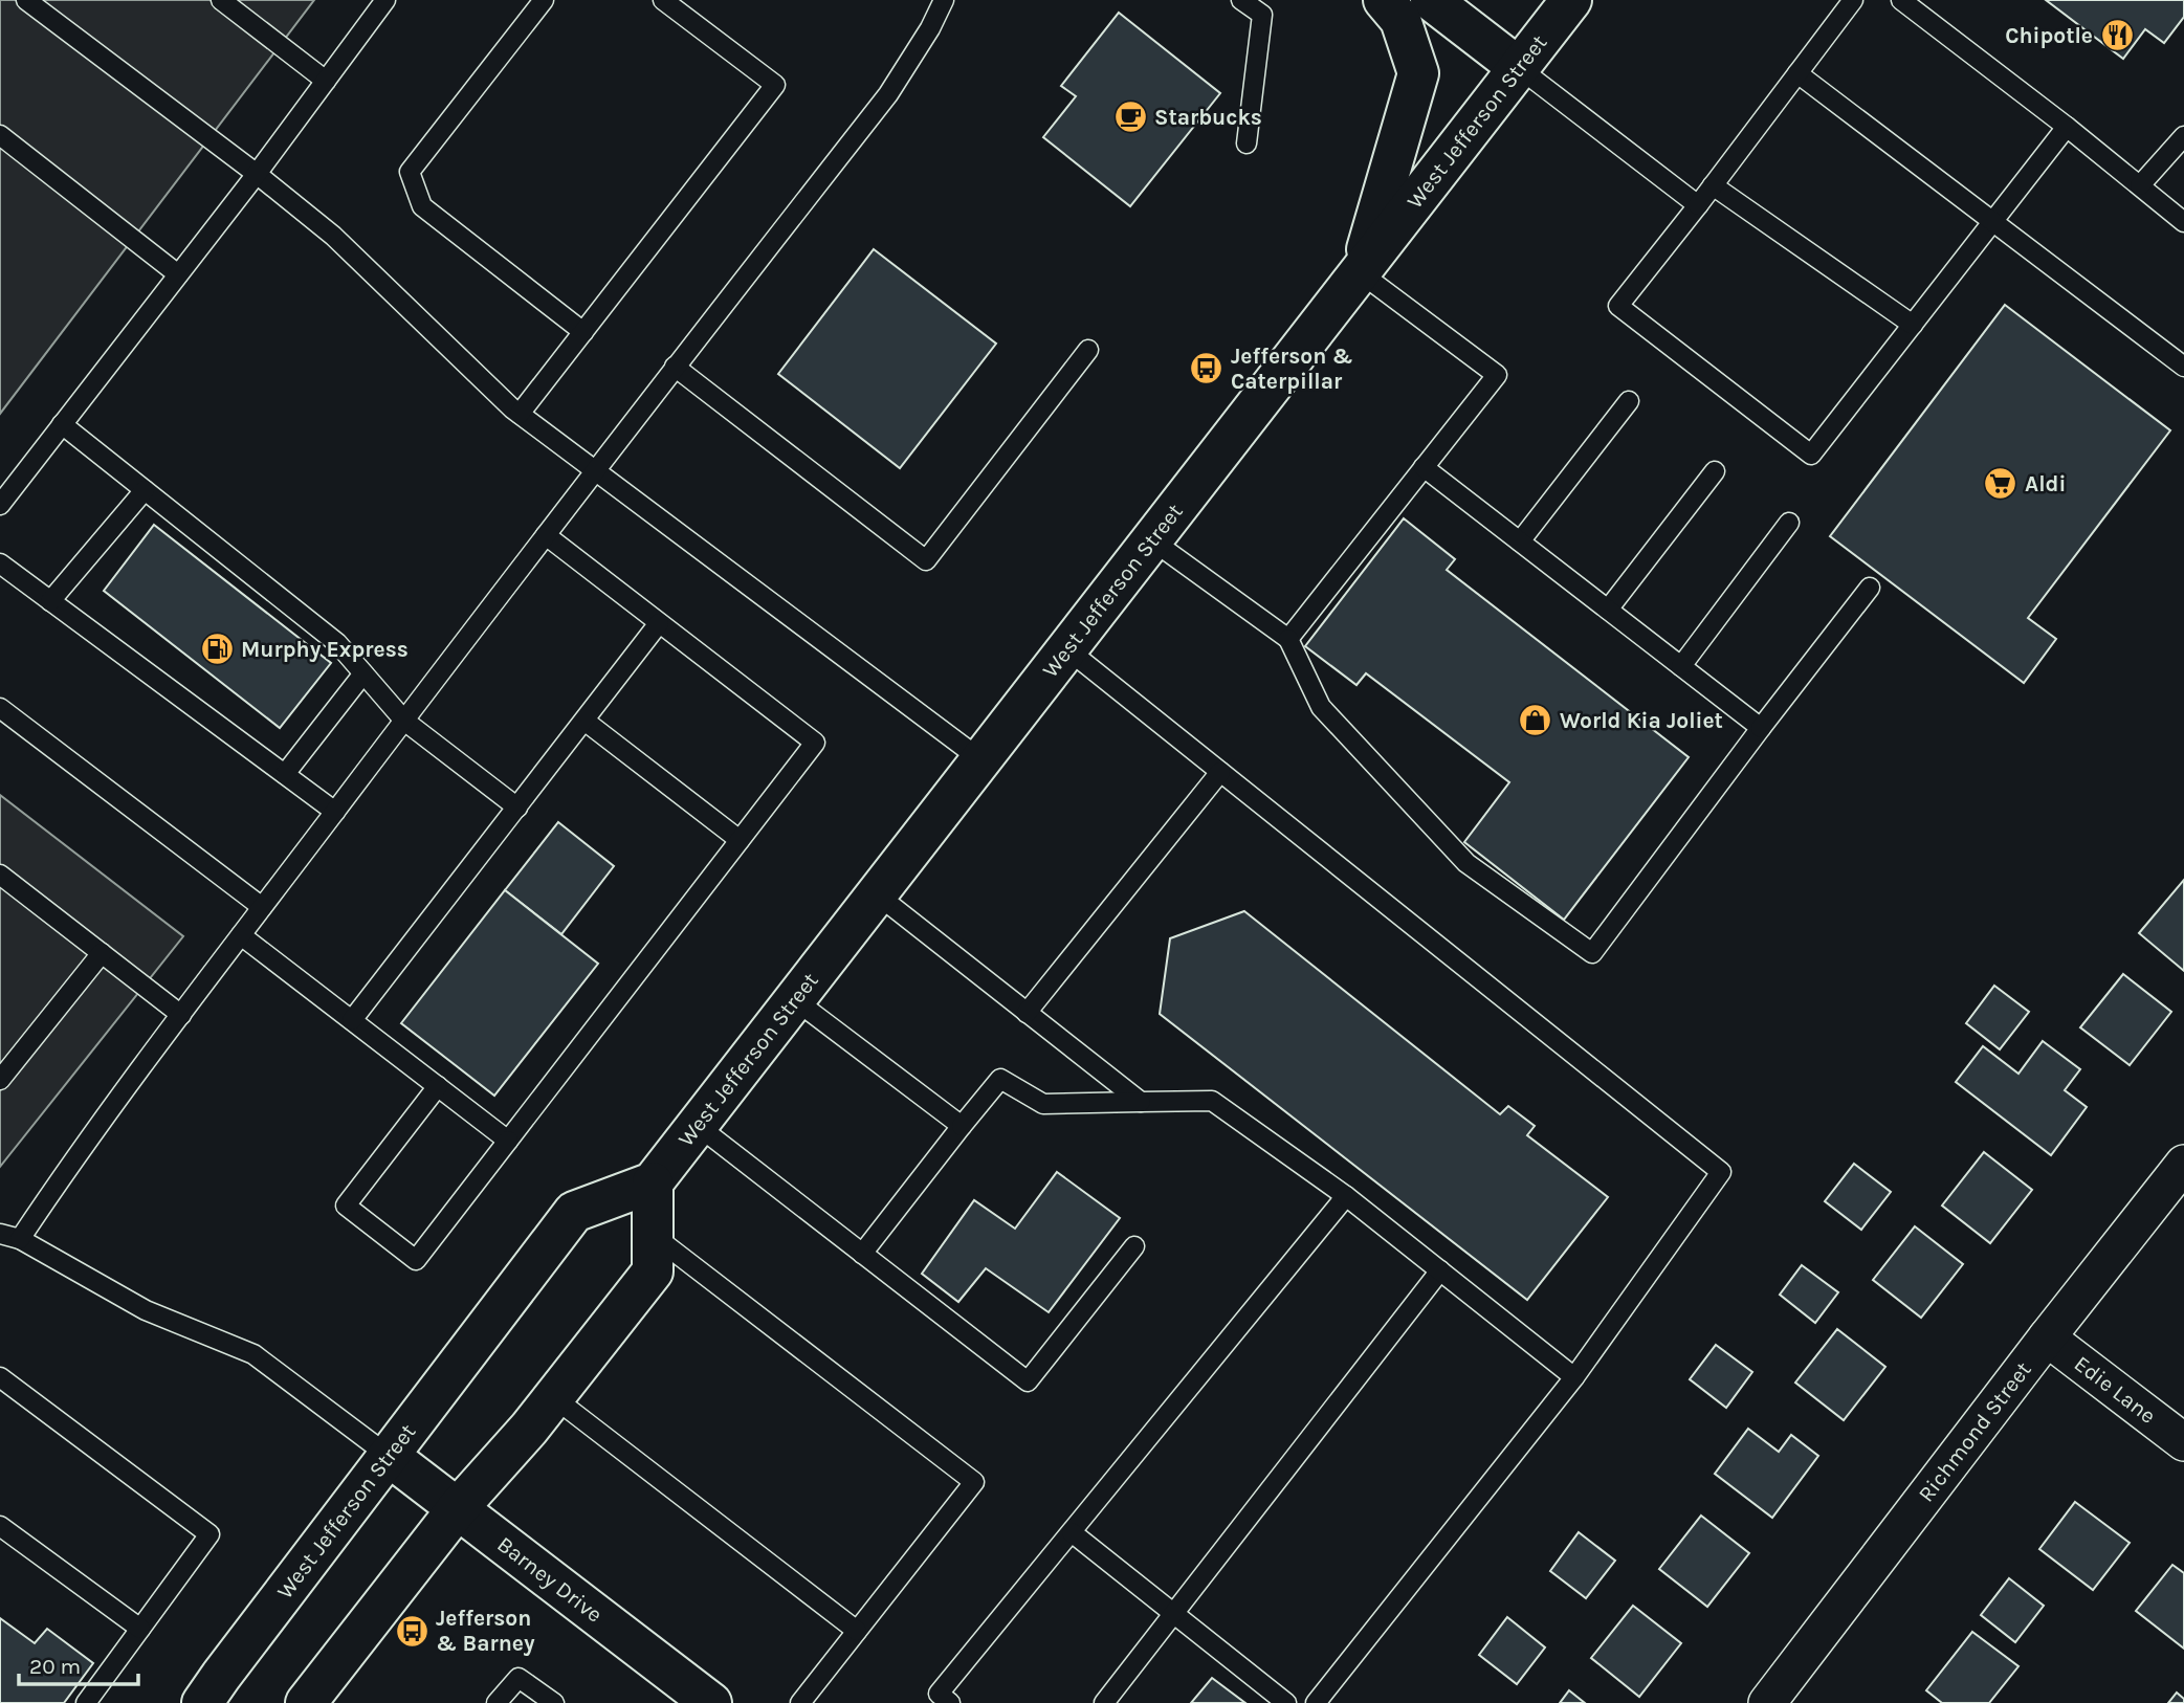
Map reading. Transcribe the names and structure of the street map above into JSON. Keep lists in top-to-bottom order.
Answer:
{
  "streets": {
    "main road": ["West Jefferson Street", "Barney Drive"],
    "street": ["Edie Lane", "Richmond Street"]
  },
  "crossings": [
    ["West Jefferson Street", "Barney Drive"],
    ["Edie Lane", "Richmond Street"]
  ],
  "places": {
    "restaurant": ["Chipotle"],
    "cafe": ["Starbucks"],
    "bus stop": ["Jefferson & Caterpillar", "Jefferson & Barney"],
    "supermarket": ["Aldi"],
    "fuel station": ["Murphy Express"],
    "shop": ["World Kia Joliet"]
  },
  "scale_bar": "20 m"
}
